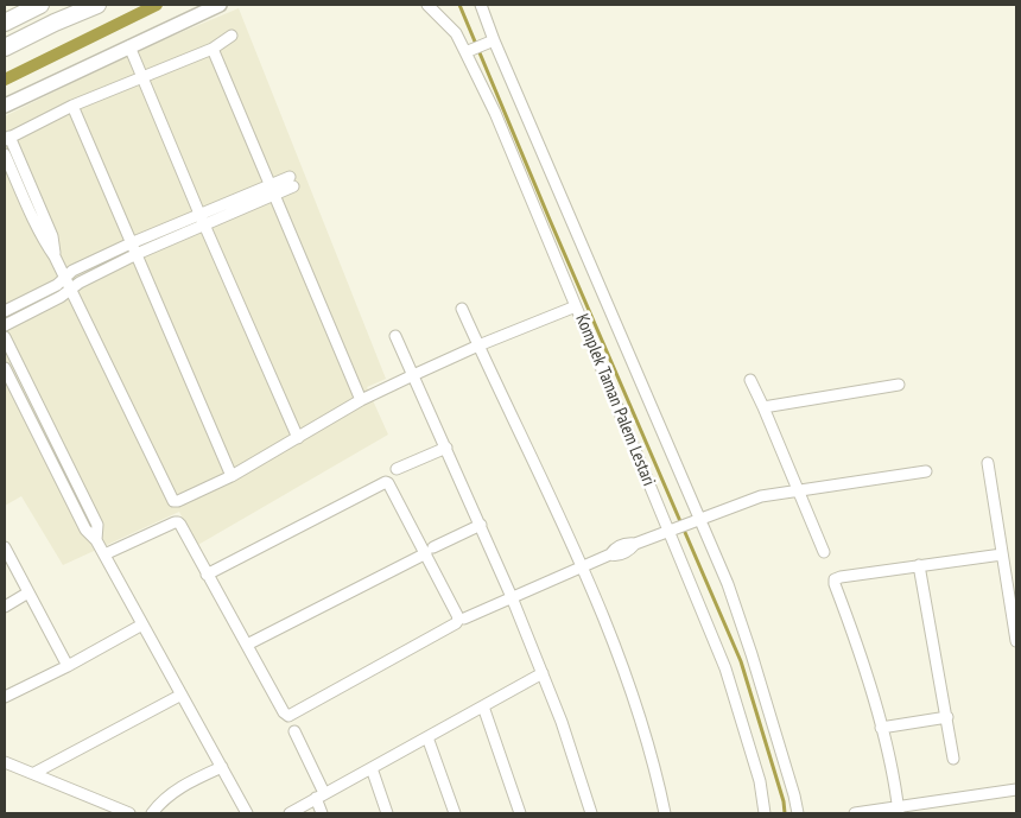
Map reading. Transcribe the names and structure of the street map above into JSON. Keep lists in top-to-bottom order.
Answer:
{
  "streets": {
    "street": ["Komplek Taman Palem Lestari"]
  }
}
